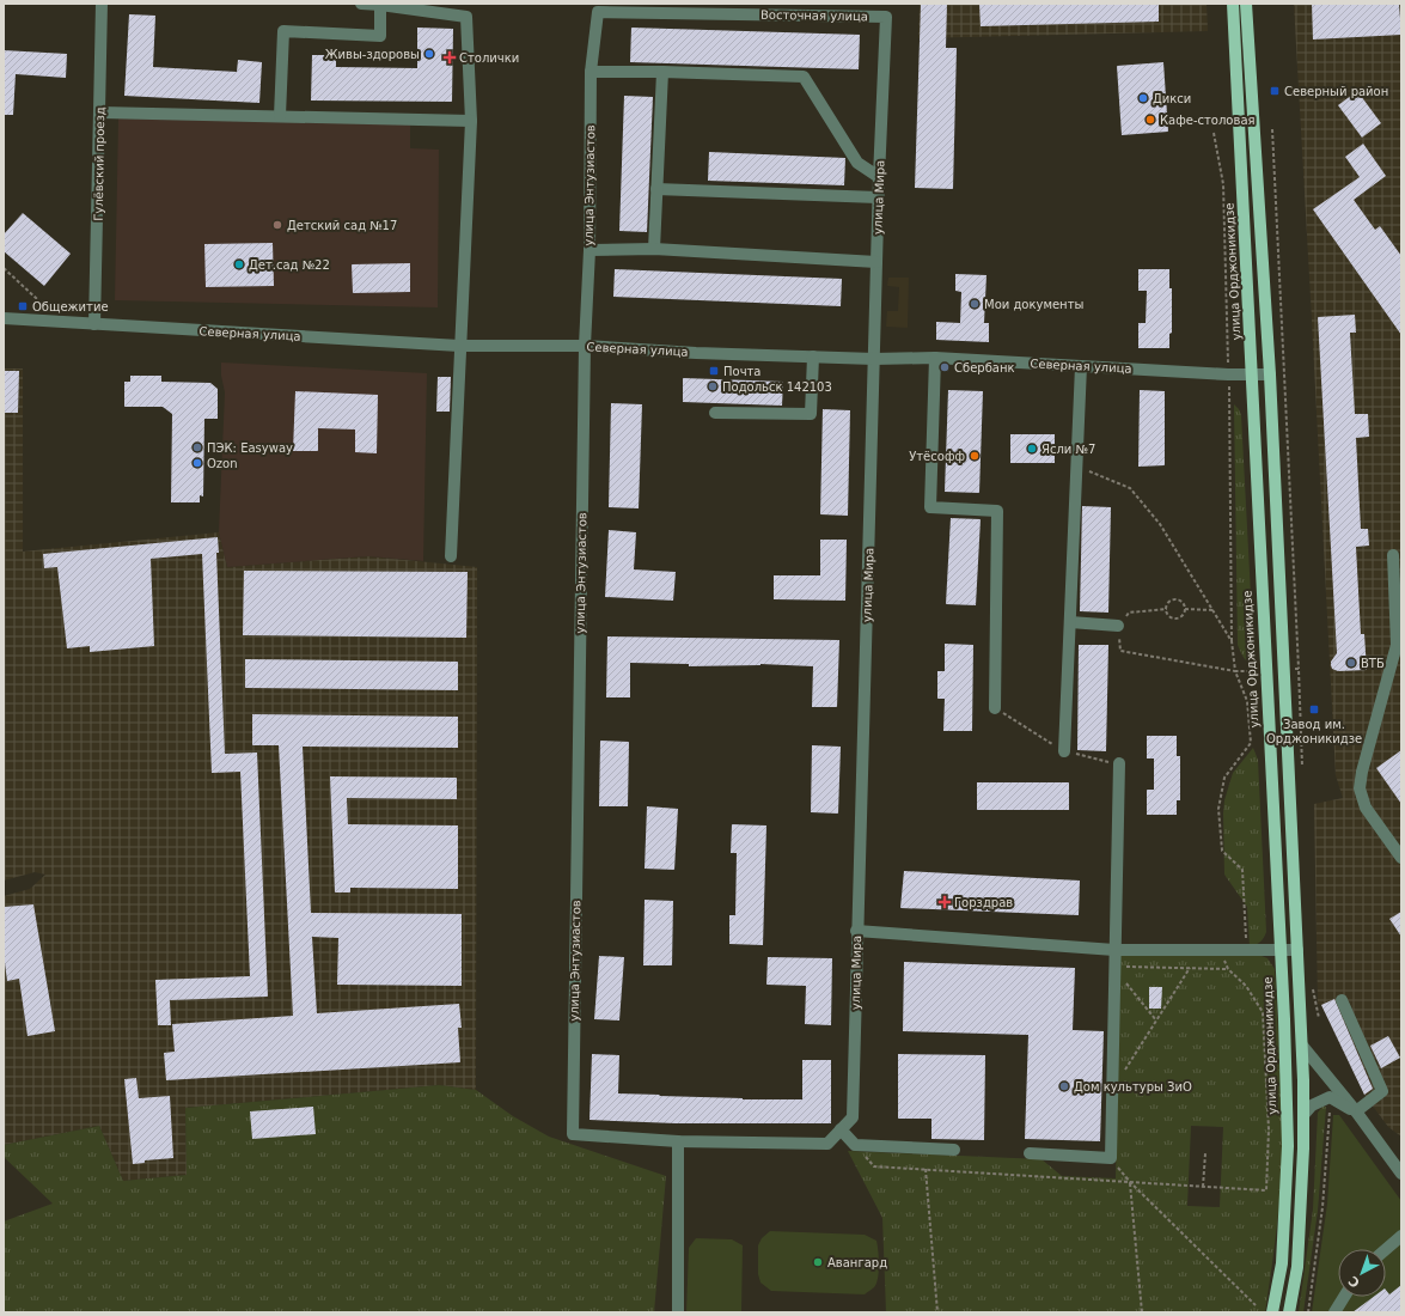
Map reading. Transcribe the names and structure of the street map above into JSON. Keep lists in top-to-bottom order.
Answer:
{
  "streets": {
    "main road": ["улица Орджоникидзе"],
    "street": [
      "Восточная улица",
      "Гулёвский проезд",
      "улица Энтузиастов",
      "улица Мира",
      "Северная улица"
    ]
  },
  "crossings": [
    ["Восточная улица", "улица Энтузиастов"],
    ["Восточная улица", "улица Мира"],
    ["Гулёвский проезд", "Северная улица"],
    ["улица Энтузиастов", "улица Мира"],
    ["улица Энтузиастов", "Северная улица"],
    ["улица Мира", "Северная улица"],
    ["улица Орджоникидзе", "Северная улица"]
  ],
  "places": {
    "other": [
      "Живы-здоровы",
      "Дикси",
      "Кафе-столовая",
      "Детский сад №17",
      "Дет.сад №22",
      "Мои документы",
      "Сбербанк",
      "Подольск 142103",
      "ПЭК: Easyway",
      "Ясли №7",
      "Утёсофф",
      "Ozon",
      "ВТБ",
      "Дом культуры ЗиО",
      "Авангард"
    ],
    "health": ["Столички", "Горздрав"],
    "transit": [
      "Северный район",
      "Общежитие",
      "Почта",
      "Завод им. Орджоникидзе"
    ]
  },
  "north": "bottom left"
}
